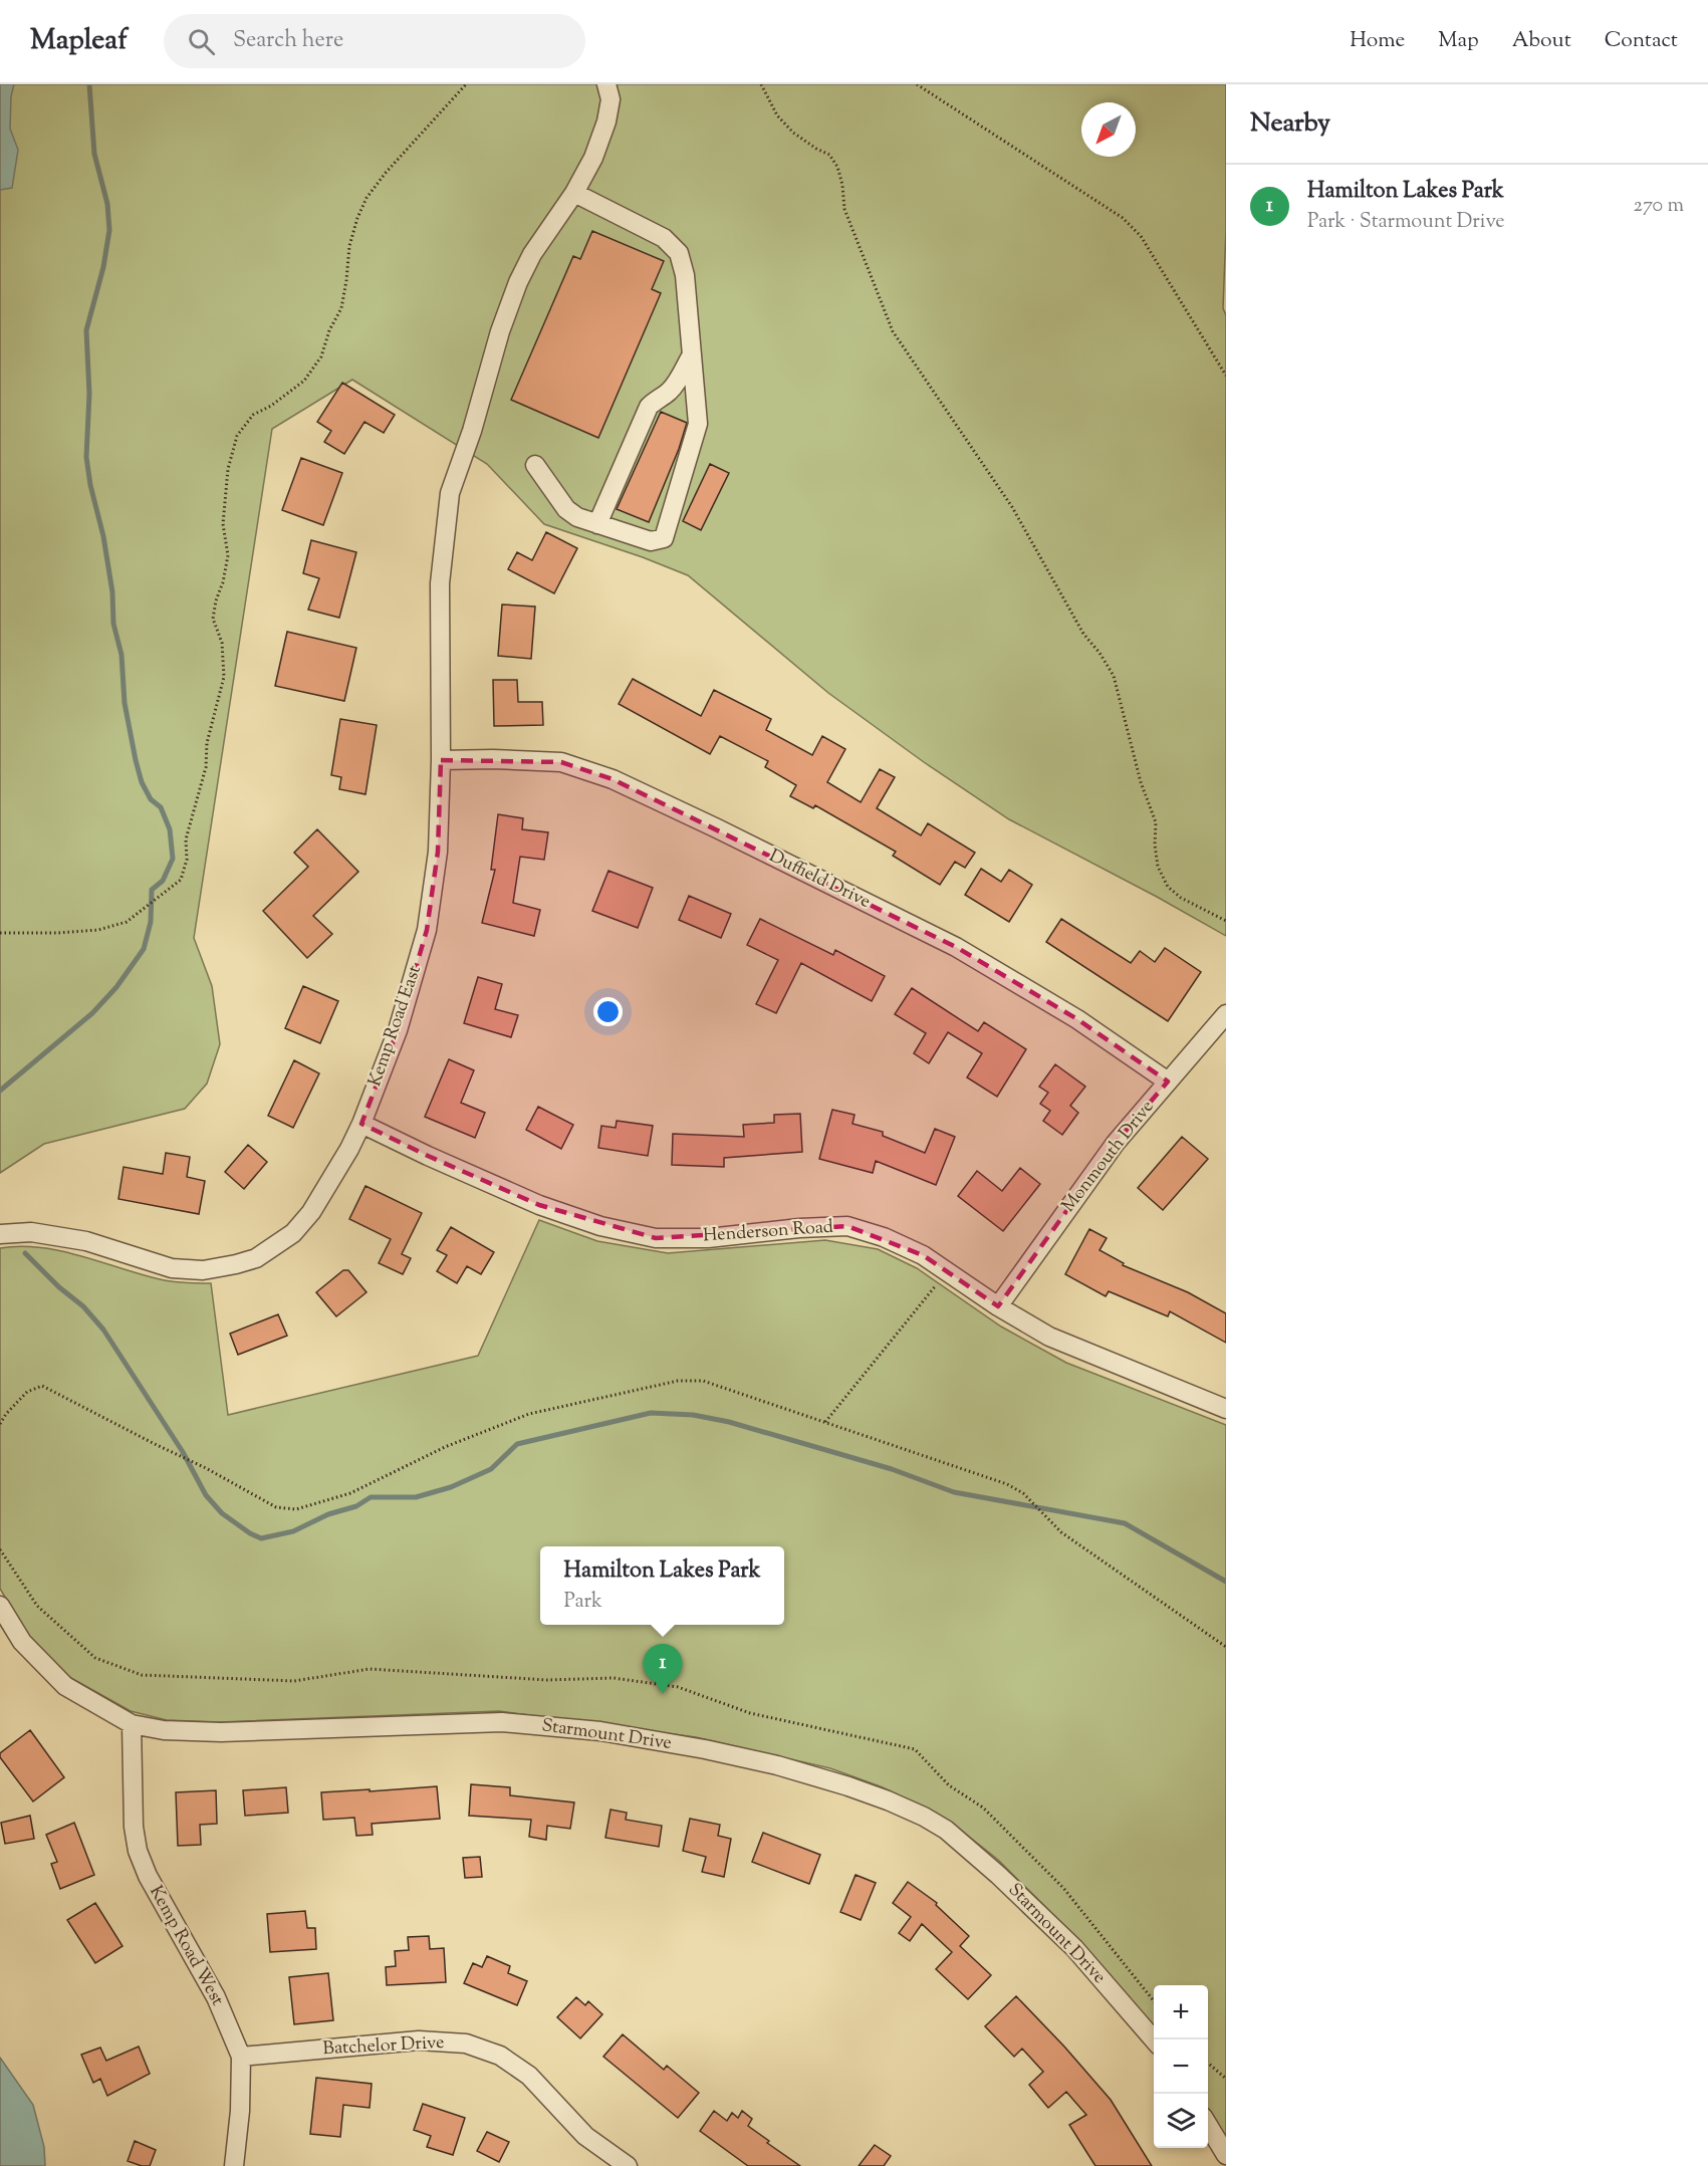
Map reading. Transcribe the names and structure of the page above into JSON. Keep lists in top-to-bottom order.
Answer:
{
  "streets": {
    "street": [
      "Duffield Drive",
      "Kemp Road East",
      "Monmouth Drive",
      "Henderson Road",
      "Starmount Drive",
      "Kemp Road West",
      "Batchelor Drive"
    ]
  },
  "crossings": [
    ["Duffield Drive", "Kemp Road East"],
    ["Duffield Drive", "Monmouth Drive"],
    ["Kemp Road East", "Henderson Road"],
    ["Monmouth Drive", "Henderson Road"],
    ["Starmount Drive", "Kemp Road West"],
    ["Kemp Road West", "Batchelor Drive"]
  ],
  "north": "bottom left",
  "page": {
    "header": "Mapleaf",
    "search": "Search here",
    "nav": [
      "Home",
      "Map",
      "About",
      "Contact"
    ],
    "heading": "Nearby",
    "list": [
      {
        "mark": "1",
        "name": "Hamilton Lakes Park",
        "note": "Park · Starmount Drive",
        "value": "270 m"
      }
    ],
    "popup": ["Hamilton Lakes Park", "Park"],
    "pins": "1",
    "map_buttons": ["+", "−"]
  }
}
